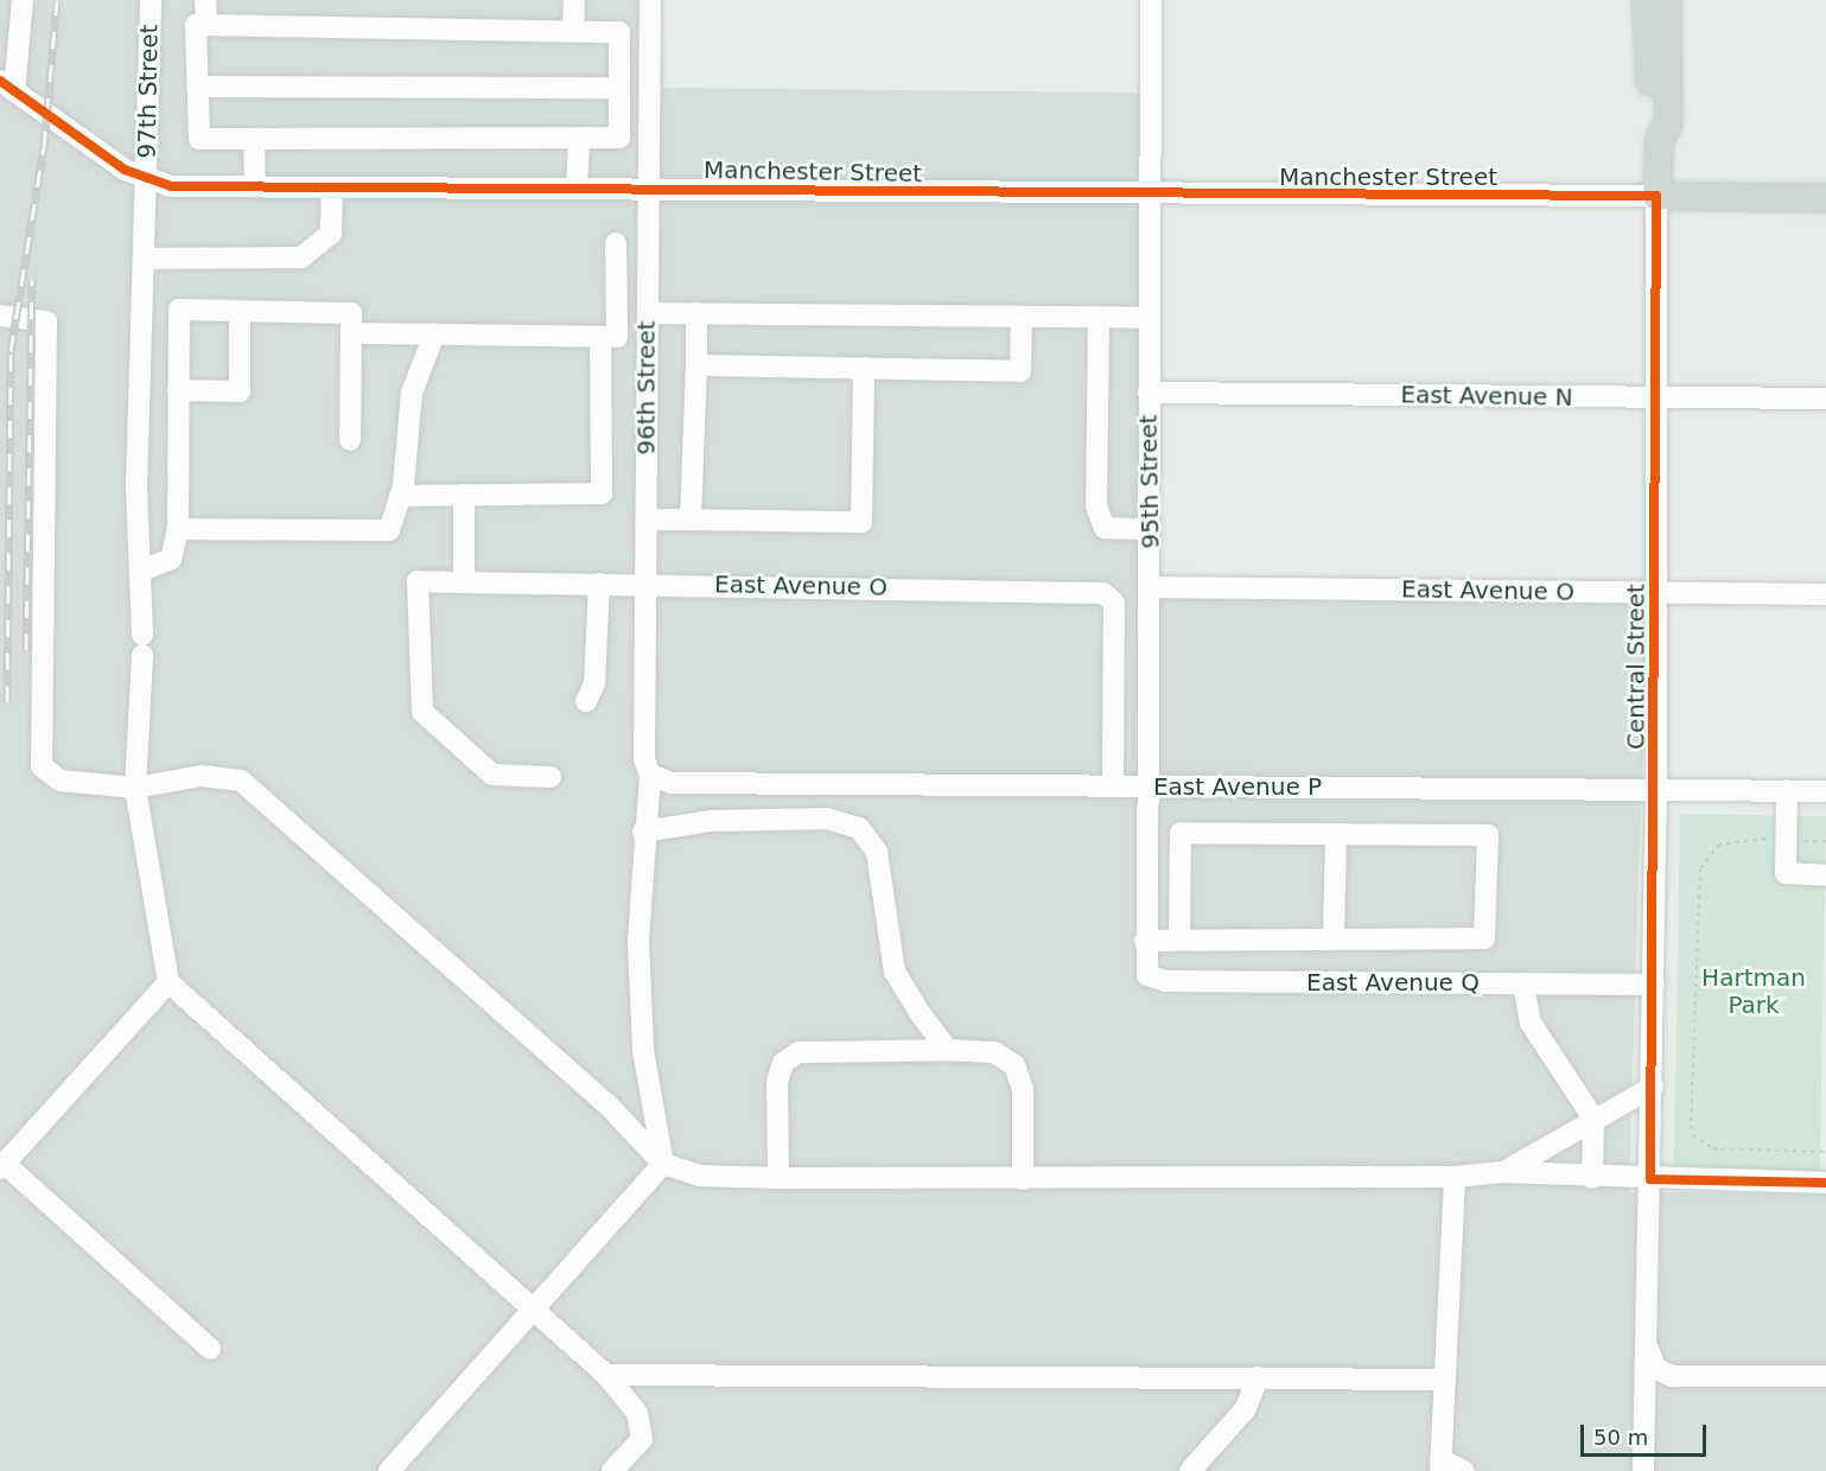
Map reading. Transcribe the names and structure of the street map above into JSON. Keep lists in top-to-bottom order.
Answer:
{
  "streets": {
    "main road": ["Manchester Street", "Central Street"],
    "street": [
      "97th Street",
      "96th Street",
      "East Avenue N",
      "95th Street",
      "East Avenue O",
      "East Avenue P",
      "East Avenue Q"
    ]
  },
  "crossings": [
    ["97th Street", "Manchester Street"],
    ["Manchester Street", "96th Street"],
    ["Manchester Street", "95th Street"],
    ["Manchester Street", "Central Street"],
    ["96th Street", "East Avenue O"],
    ["96th Street", "East Avenue P"],
    ["East Avenue N", "95th Street"],
    ["East Avenue N", "Central Street"],
    ["95th Street", "East Avenue O"],
    ["95th Street", "East Avenue P"],
    ["95th Street", "East Avenue Q"],
    ["East Avenue O", "Central Street"],
    ["Central Street", "East Avenue P"],
    ["Central Street", "East Avenue Q"]
  ],
  "parks": ["Hartman Park"],
  "scale_bar": "50 m"
}
